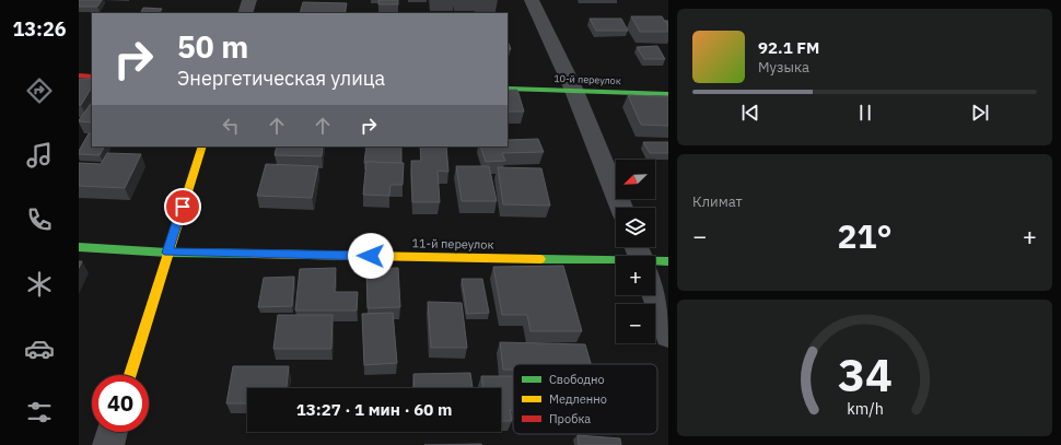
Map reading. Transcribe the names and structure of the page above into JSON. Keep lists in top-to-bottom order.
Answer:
{
  "streets": {
    "street": ["10-й переулок", "11-й переулок"]
  },
  "legend": ["Свободно", "Медленно", "Пробка"],
  "north": "bottom left",
  "page": {
    "tabs": "13:26",
    "turn": ["50 m", "Энергетическая улица"],
    "song": ["92.1 FM", "Музыка"],
    "tile": "Климат",
    "map_buttons": ["+", "−"],
    "heat": ["−", "21°", "+"],
    "limit": "40",
    "trip": "13:27 · 1 мин · 60 m",
    "gauge": ["34", "km/h"]
  }
}
